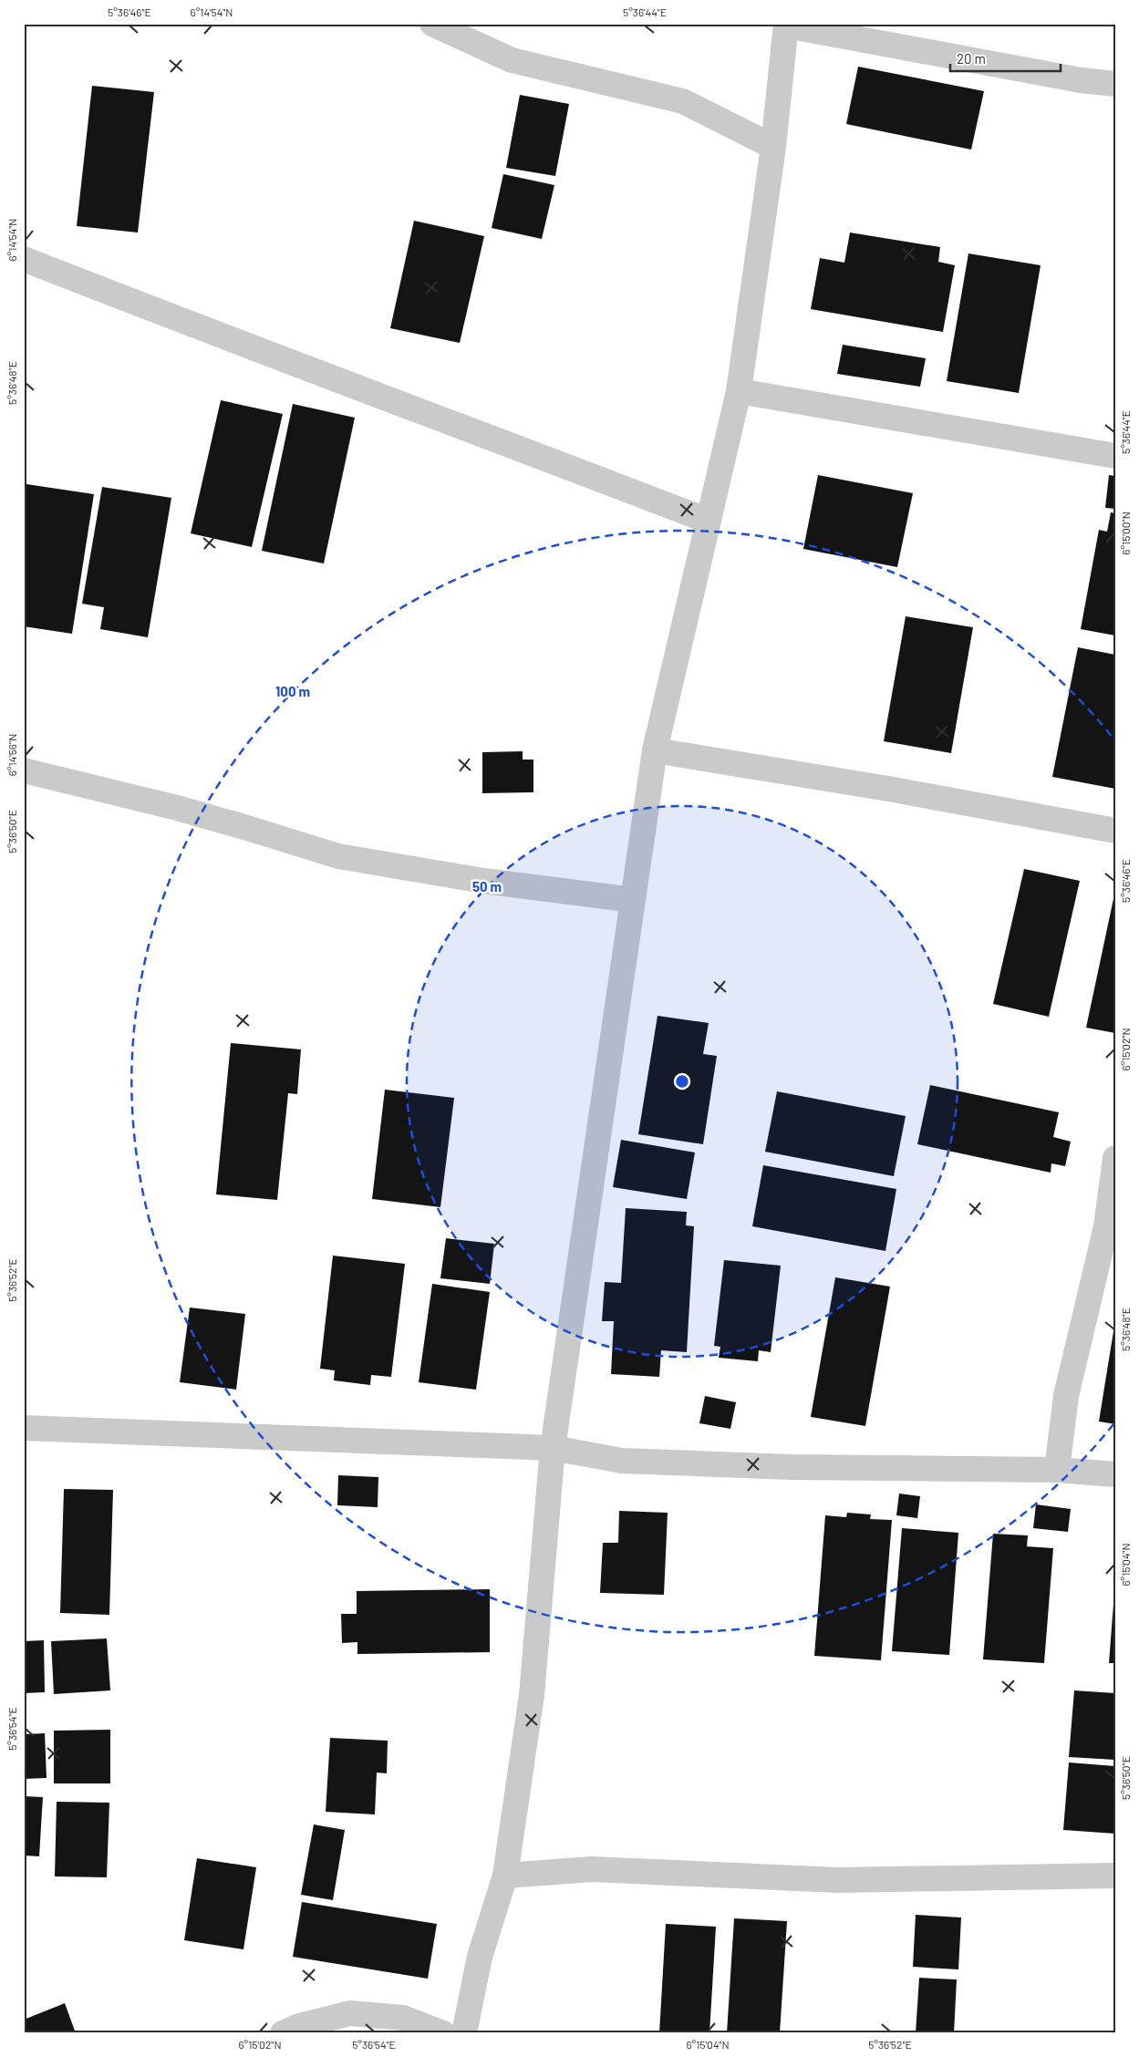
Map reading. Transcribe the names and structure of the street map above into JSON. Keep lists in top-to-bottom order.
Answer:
{
  "scale_bar": "20 m",
  "coordinates": [
    "5°36'46\"E",
    "6°14'54\"N",
    "5°36'44\"E",
    "5°36'48\"E",
    "6°15'00\"N",
    "6°14'56\"N",
    "5°36'50\"E",
    "6°15'02\"N",
    "5°36'52\"E",
    "6°15'04\"N",
    "5°36'54\"E"
  ],
  "rings": ["100 m", "50 m"]
}
